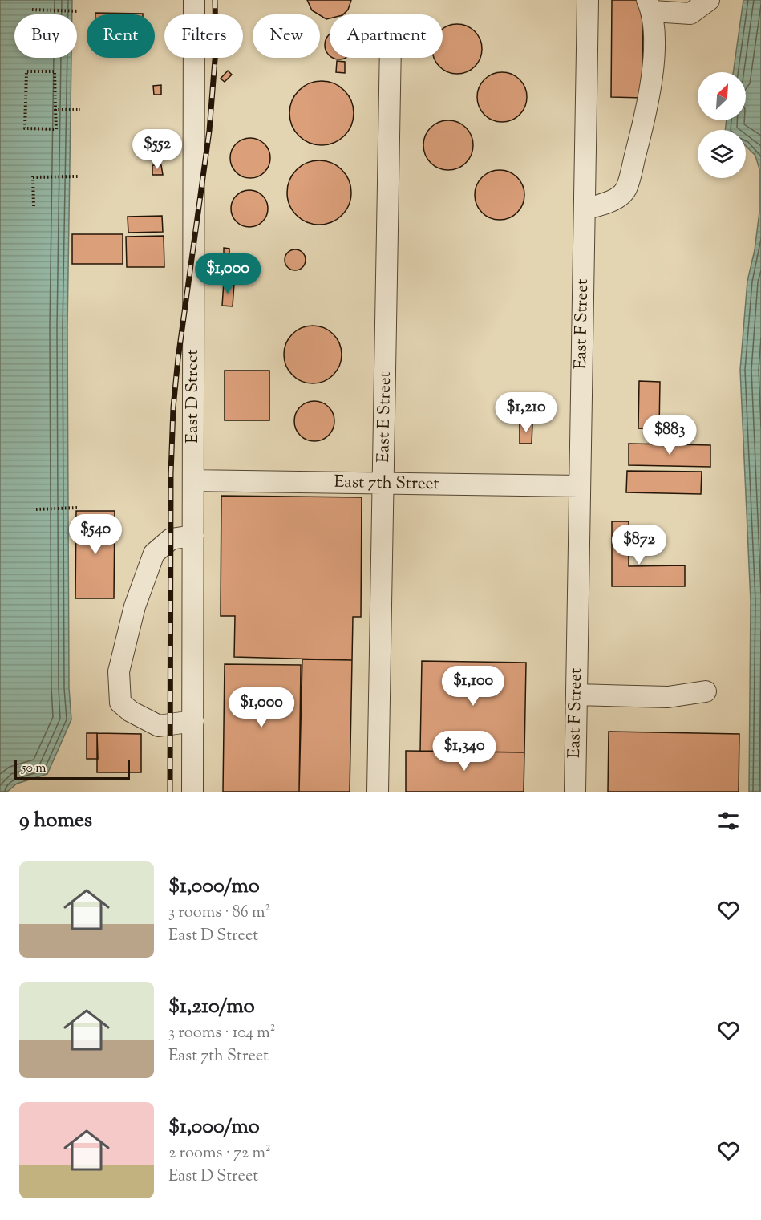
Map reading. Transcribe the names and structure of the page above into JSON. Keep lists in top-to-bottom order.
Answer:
{
  "streets": {
    "street": [
      "East F Street",
      "East D Street",
      "East E Street",
      "East 7th Street"
    ]
  },
  "crossings": [
    ["East F Street", "East 7th Street"],
    ["East D Street", "East 7th Street"],
    ["East E Street", "East 7th Street"]
  ],
  "scale_bar": "50 m",
  "north": "top right",
  "page": {
    "chip": [
      "Buy",
      "Rent",
      "Filters",
      "New",
      "Apartment"
    ],
    "price": [
      "$552",
      "$1,000",
      "$1,210",
      "$883",
      "$540",
      "$872",
      "$1,100",
      "$1,000",
      "$1,340"
    ],
    "scale": "50 m",
    "heading": "9 homes",
    "list": [
      {
        "name": "$1,000/mo",
        "note": "3 rooms · 86 m² · East D Street"
      },
      {
        "name": "$1,210/mo",
        "note": "3 rooms · 104 m² · East 7th Street"
      },
      {
        "name": "$1,000/mo",
        "note": "2 rooms · 72 m² · East D Street"
      }
    ]
  }
}
